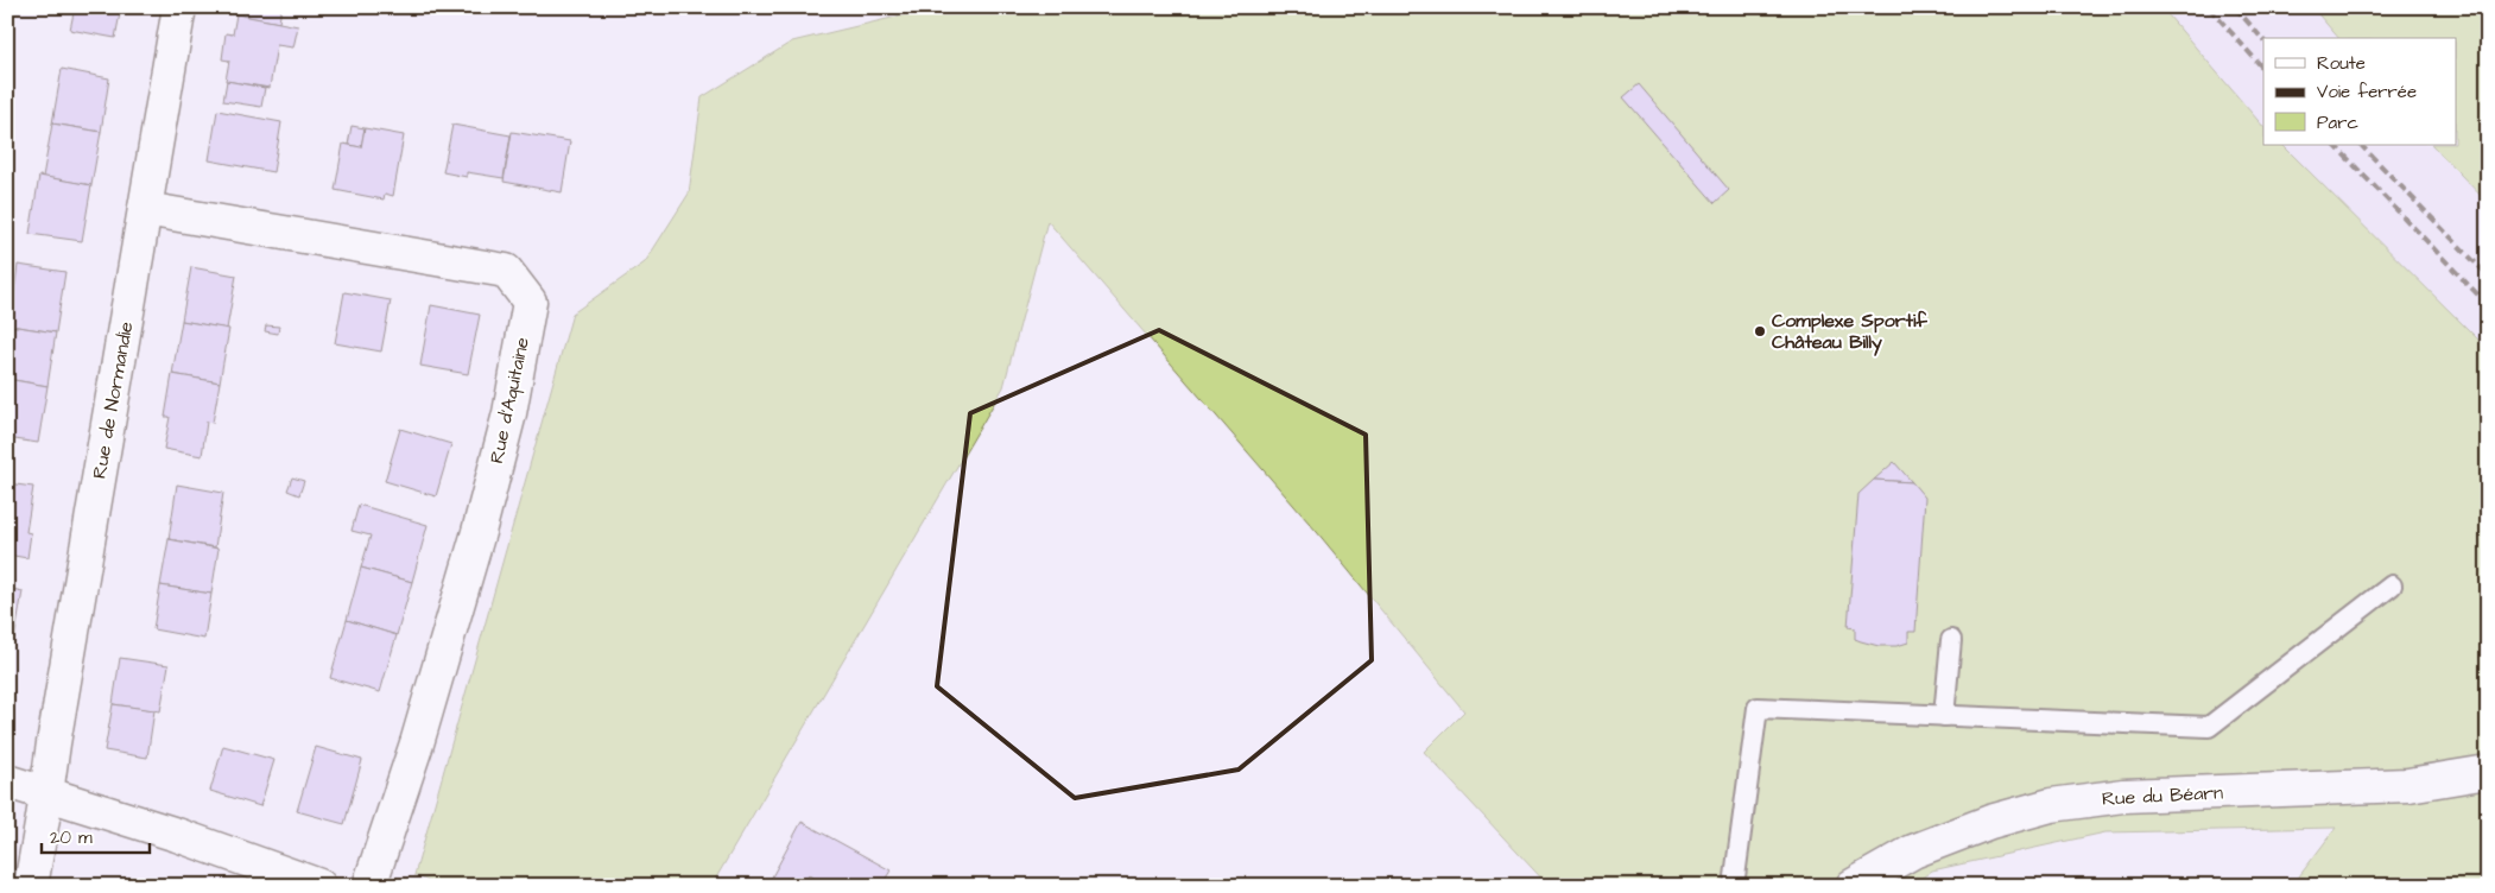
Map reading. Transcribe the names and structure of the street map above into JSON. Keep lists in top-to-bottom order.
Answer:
{
  "streets": {
    "street": ["Rue de Normandie", "Rue d'Aquitaine", "Rue du Béarn"]
  },
  "crossings": [
    ["Rue de Normandie", "Rue d'Aquitaine"]
  ],
  "places": ["Complexe Sportif Château Billy"],
  "legend": ["Route", "Voie ferrée", "Parc"],
  "scale_bar": "20 m"
}
